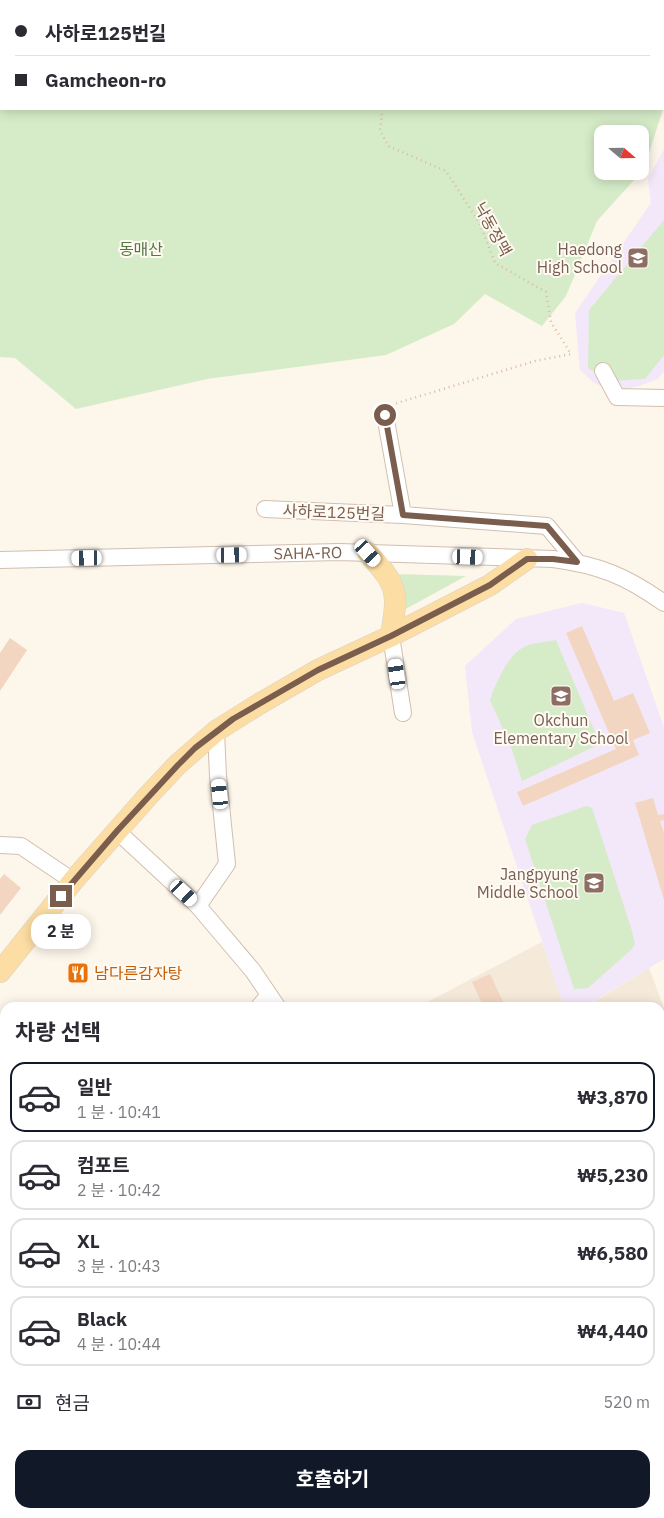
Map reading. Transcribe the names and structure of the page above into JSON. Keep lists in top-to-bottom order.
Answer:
{
  "streets": {
    "street": ["사하로125번길", "SAHA-RO"],
    "path": ["낙동정맥"]
  },
  "crossings": [
    ["낙동정맥", "사하로125번길"],
    ["사하로125번길", "SAHA-RO"]
  ],
  "parks": ["동매산"],
  "places": {
    "school or university": ["Haedong High School", "Okchun Elementary School", "Jangpyung Middle School"],
    "restaurant": ["남다른감자탕"]
  },
  "north": "right",
  "page": {
    "banner": ["사하로125번길", "Gamcheon-ro"],
    "bubble": "2 분",
    "heading": "차량 선택",
    "list": [
      {
        "name": "일반",
        "note": "1 분 · 10:41",
        "value": "₩3,870"
      },
      {
        "name": "컴포트",
        "note": "2 분 · 10:42",
        "value": "₩5,230"
      },
      {
        "name": "XL",
        "note": "3 분 · 10:43",
        "value": "₩6,580"
      },
      {
        "name": "Black",
        "note": "4 분 · 10:44",
        "value": "₩4,440"
      }
    ],
    "pay": ["현금", "520 m"],
    "buttons": "호출하기"
  }
}
